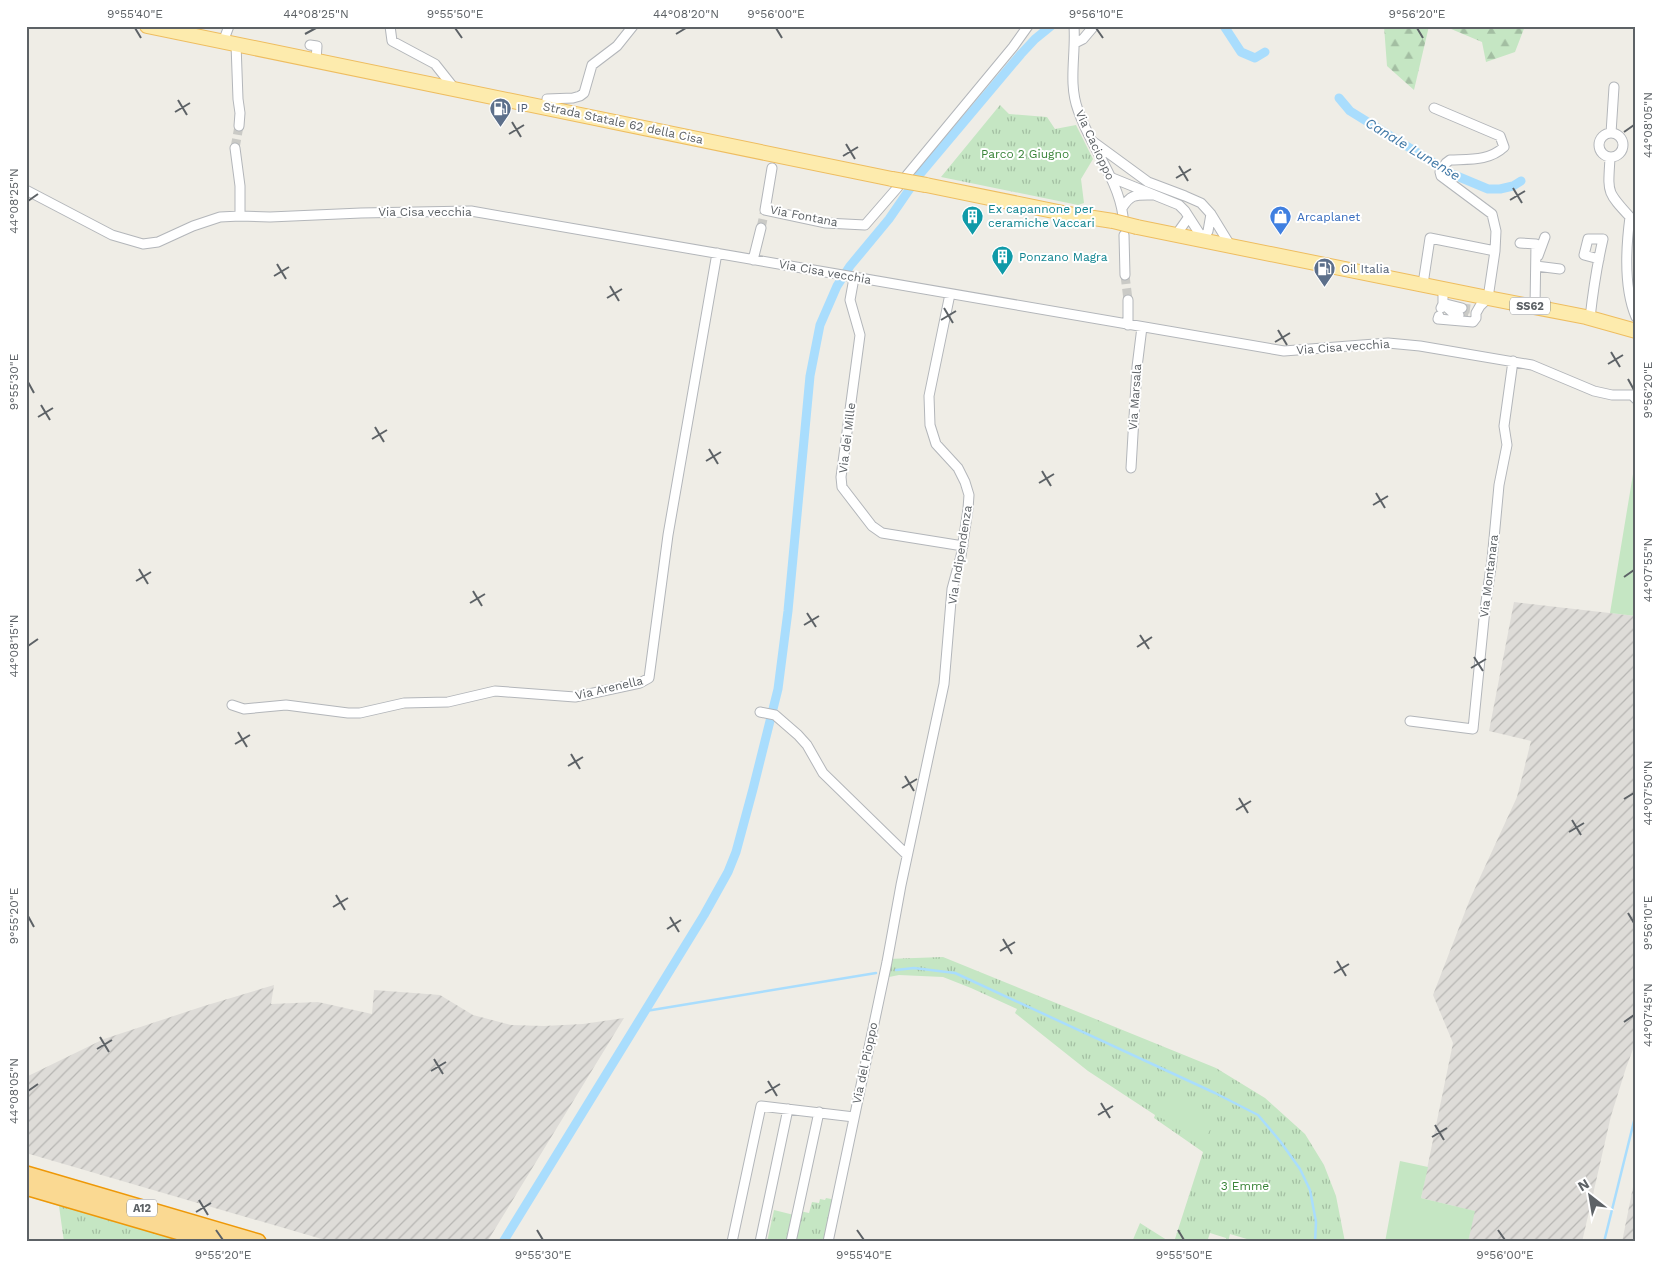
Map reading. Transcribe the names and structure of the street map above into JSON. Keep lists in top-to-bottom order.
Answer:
{
  "streets": {
    "highway": ["A12"],
    "main road": ["Strada Statale 62 della Cisa", "SS62"],
    "street": [
      "Via Cacioppo",
      "Via Cisa vecchia",
      "Via Fontana",
      "Via Marsala",
      "Via dei Mille",
      "Via Indipendenza",
      "Via Montanara",
      "Via Arenella",
      "Via del Pioppo"
    ]
  },
  "crossings": [
    ["Strada Statale 62 della Cisa", "Via Fontana"],
    ["Strada Statale 62 della Cisa", "SS62"],
    ["Via Cacioppo", "SS62"],
    ["Via Cisa vecchia", "Via Fontana"],
    ["Via Cisa vecchia", "Via Marsala"],
    ["Via Cisa vecchia", "Via dei Mille"],
    ["Via Cisa vecchia", "Via Indipendenza"],
    ["Via Cisa vecchia", "Via Montanara"],
    ["Via Cisa vecchia", "Via Arenella"],
    ["Via Fontana", "SS62"],
    ["Via dei Mille", "Via Indipendenza"],
    ["Via Indipendenza", "Via del Pioppo"]
  ],
  "water": ["Canale Lunense"],
  "parks": ["Parco 2 Giugno", "3 Emme"],
  "places": {
    "fuel station": ["IP", "Oil Italia"],
    "building": ["Ex capannone per ceramiche Vaccari", "Ponzano Magra"],
    "shop": ["Arcaplanet"]
  },
  "north": "top left",
  "coordinates": [
    "9°55'40\"E",
    "44°08'25\"N",
    "9°55'50\"E",
    "44°08'20\"N",
    "9°56'00\"E",
    "9°56'10\"E",
    "9°56'20\"E",
    "44°08'05\"N",
    "9°55'30\"E",
    "44°07'55\"N",
    "44°08'15\"N",
    "44°07'50\"N",
    "9°55'20\"E",
    "44°07'45\"N"
  ]
}
